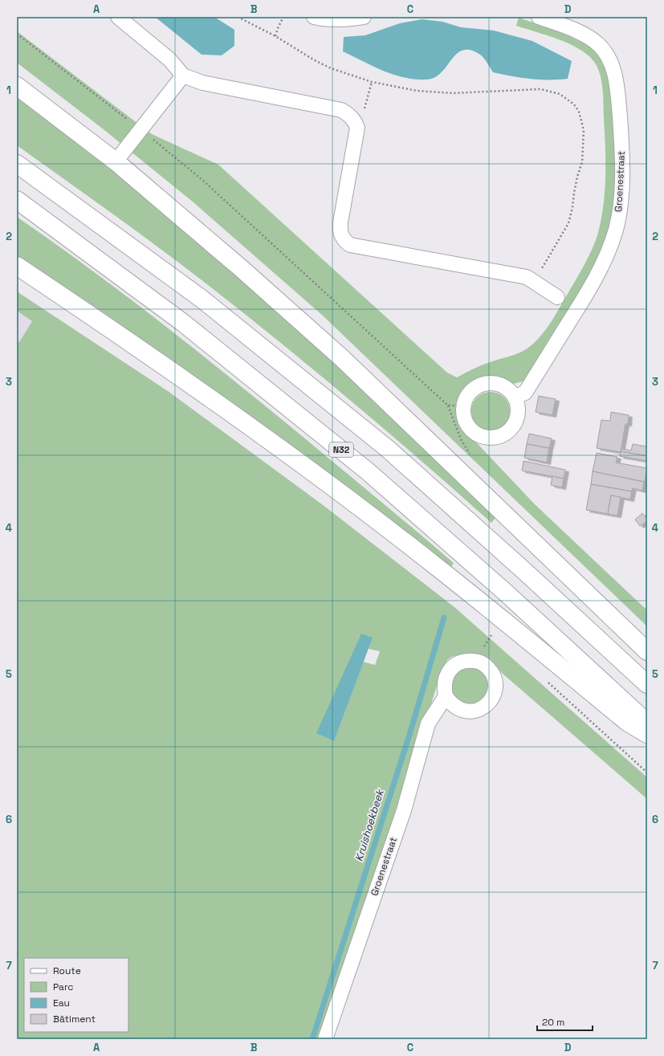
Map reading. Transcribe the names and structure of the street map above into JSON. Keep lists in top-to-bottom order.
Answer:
{
  "streets": {
    "highway": ["N32"],
    "street": ["Groenestraat"]
  },
  "water": ["Kruishoekbeek"],
  "legend": [
    "Route",
    "Parc",
    "Eau",
    "Bâtiment"
  ],
  "scale_bar": "20 m",
  "grid": {
    "columns": [
      "A",
      "B",
      "C",
      "D"
    ],
    "rows": [
      "1",
      "2",
      "3",
      "4",
      "5",
      "6",
      "7"
    ]
  }
}
